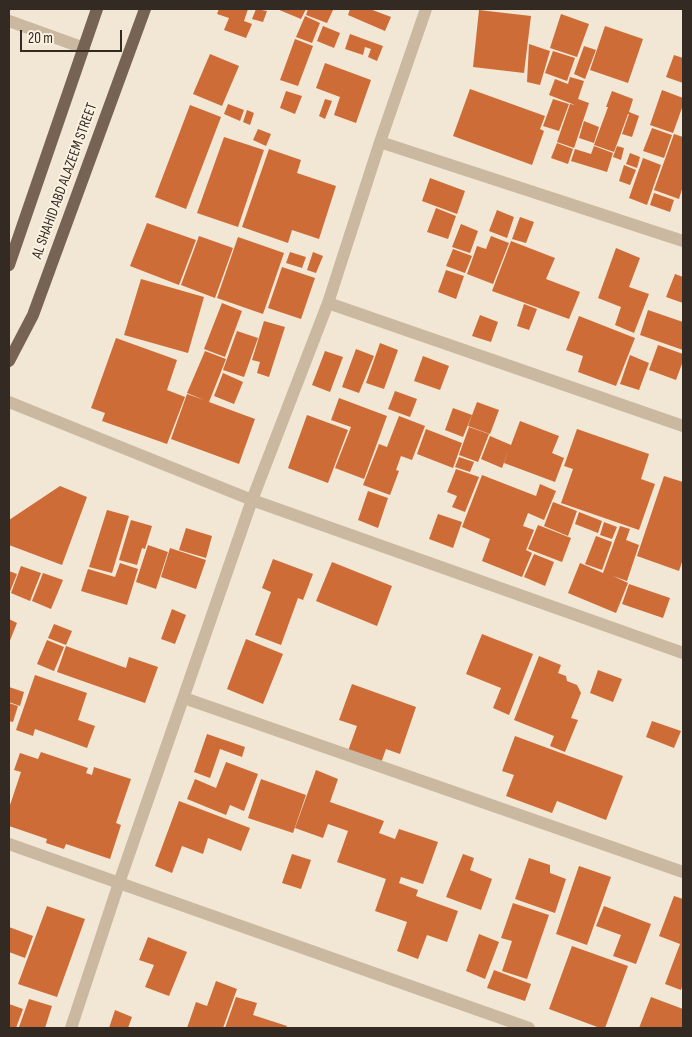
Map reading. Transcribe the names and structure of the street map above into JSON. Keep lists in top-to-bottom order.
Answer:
{
  "streets": {
    "main road": ["AL SHAHID ABD ALAZEEM STREET"]
  },
  "scale_bar": "20 m"
}
